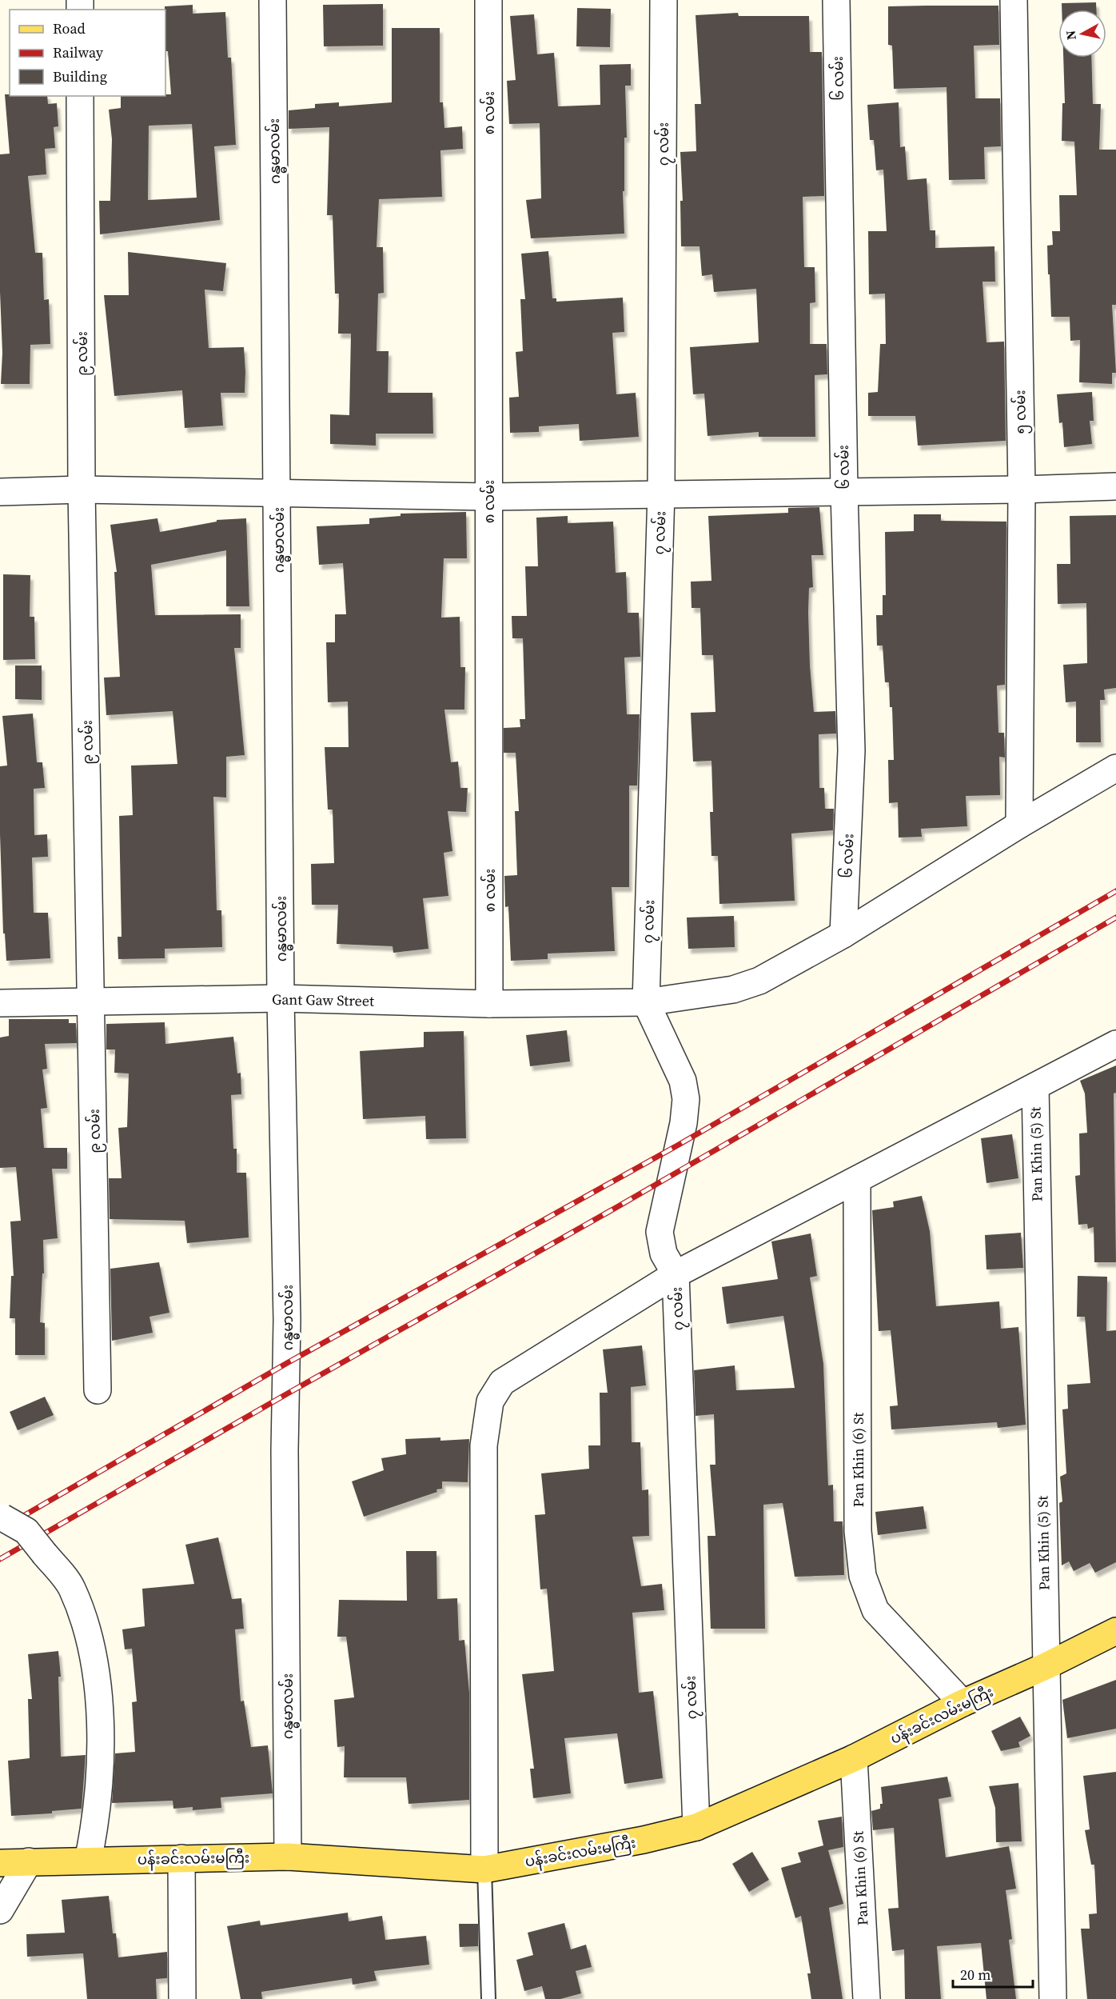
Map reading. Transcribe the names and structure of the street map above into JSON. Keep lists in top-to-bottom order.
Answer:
{
  "streets": {
    "main road": ["ပန်းခင်းလမ်းမကြီး"],
    "street": [
      "၆ လမ်း",
      "၈ လမ်း",
      "၇ လမ်း",
      "ဂန္ဓမာလမ်း",
      "၉ လမ်း",
      "၅ လမ်း",
      "Gant Gaw Street",
      "Pan Khin (5) St",
      "Pan Khin (6) St"
    ]
  },
  "crossings": [
    ["၆ လမ်း", "Gant Gaw Street"],
    ["၈ လမ်း", "Gant Gaw Street"],
    ["၇ လမ်း", "Gant Gaw Street"],
    ["၇ လမ်း", "ပန်းခင်းလမ်းမကြီး"],
    ["ဂန္ဓမာလမ်း", "Gant Gaw Street"],
    ["ဂန္ဓမာလမ်း", "ပန်းခင်းလမ်းမကြီး"],
    ["၉ လမ်း", "Gant Gaw Street"],
    ["၅ လမ်း", "Gant Gaw Street"],
    ["Pan Khin (5) St", "ပန်းခင်းလမ်းမကြီး"],
    ["Pan Khin (6) St", "ပန်းခင်းလမ်းမကြီး"]
  ],
  "legend": ["Road", "Railway", "Building"],
  "scale_bar": "20 m",
  "north": "left"
}
